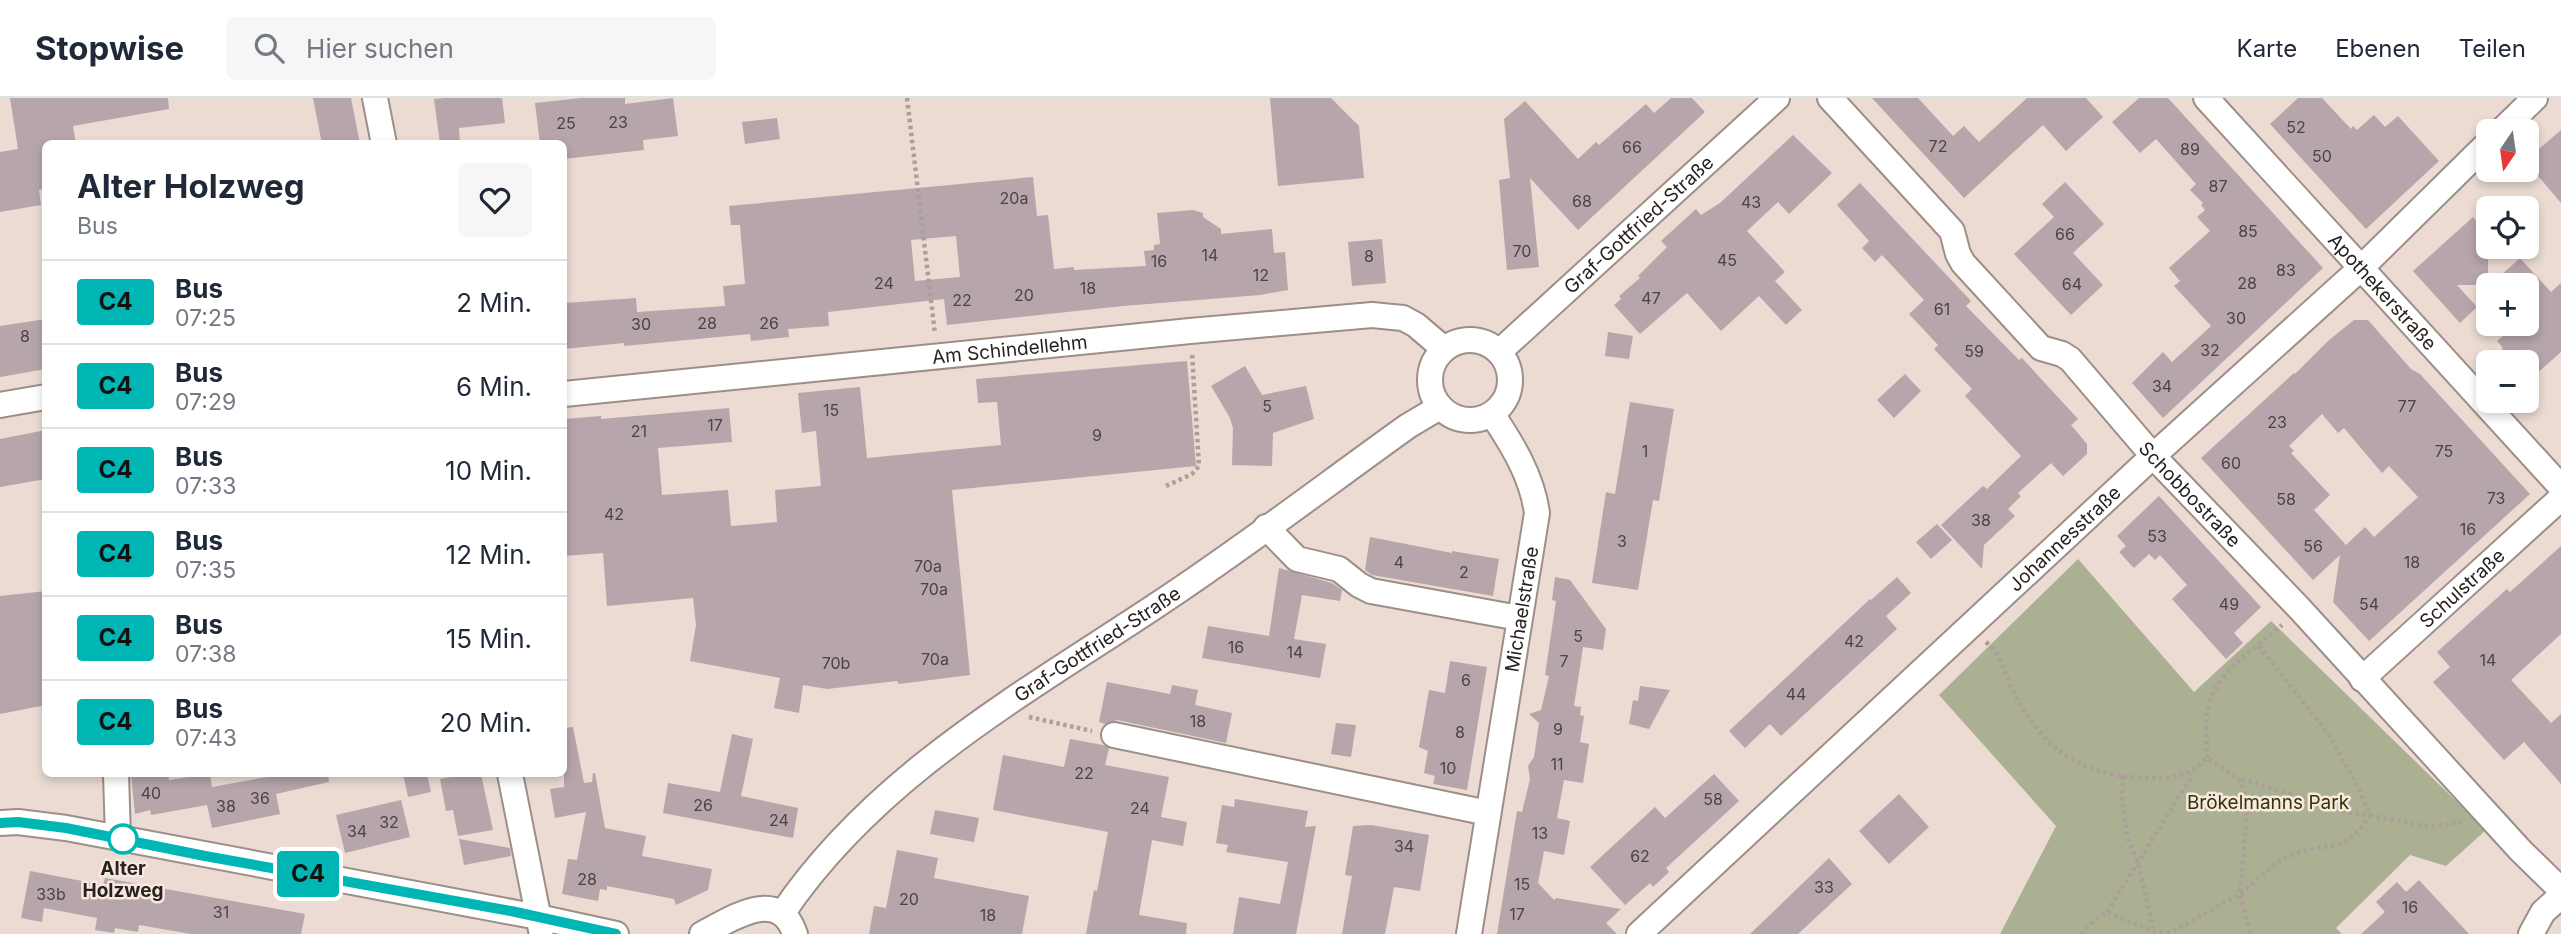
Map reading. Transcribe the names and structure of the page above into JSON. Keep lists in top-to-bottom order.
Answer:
{
  "streets": {
    "street": [
      "Graf-Gottfried-Straße",
      "Apothekerstraße",
      "Am Schindellehm",
      "Schobbostraße",
      "Johannesstraße",
      "Schulstraße",
      "Michaelstraße"
    ]
  },
  "crossings": [
    ["Graf-Gottfried-Straße", "Am Schindellehm"],
    ["Graf-Gottfried-Straße", "Michaelstraße"],
    ["Apothekerstraße", "Johannesstraße"],
    ["Am Schindellehm", "Michaelstraße"],
    ["Schobbostraße", "Johannesstraße"],
    ["Schobbostraße", "Schulstraße"]
  ],
  "parks": ["Brökelmanns Park"],
  "places": ["Alter Holzweg"],
  "lines": ["bus line C4"],
  "house_numbers": [
    "23",
    "25",
    "52",
    "72",
    "66",
    "89",
    "50",
    "87",
    "20a",
    "68",
    "43",
    "85",
    "66",
    "70",
    "14",
    "8",
    "45",
    "16",
    "83",
    "12",
    "24",
    "28",
    "64",
    "18",
    "20",
    "47",
    "22",
    "61",
    "30",
    "28",
    "26",
    "30",
    "8",
    "32",
    "59",
    "34",
    "5",
    "77",
    "15",
    "23",
    "17",
    "21",
    "9",
    "1",
    "75",
    "60",
    "73",
    "58",
    "42",
    "38",
    "16",
    "53",
    "3",
    "56",
    "4",
    "18",
    "70a",
    "2",
    "70a",
    "49",
    "54",
    "5",
    "42",
    "16",
    "14",
    "70a",
    "14",
    "7",
    "70b",
    "6",
    "44",
    "18",
    "9",
    "8",
    "11",
    "10",
    "22",
    "40",
    "36",
    "58",
    "26",
    "38",
    "24",
    "24",
    "32",
    "34",
    "13",
    "34",
    "62",
    "28",
    "15",
    "33",
    "33b",
    "20",
    "16",
    "31",
    "17",
    "18"
  ],
  "north": "bottom",
  "page": {
    "header": "Stopwise",
    "search": "Hier suchen",
    "nav": ["Karte", "Ebenen", "Teilen"],
    "on_map": "C4",
    "map_buttons": ["+", "−"],
    "heading": ["Alter Holzweg", "Bus"],
    "list": [
      {
        "mark": "C4",
        "name": "Bus",
        "note": "07:25",
        "value": "2 Min."
      },
      {
        "mark": "C4",
        "name": "Bus",
        "note": "07:29",
        "value": "6 Min."
      },
      {
        "mark": "C4",
        "name": "Bus",
        "note": "07:33",
        "value": "10 Min."
      },
      {
        "mark": "C4",
        "name": "Bus",
        "note": "07:35",
        "value": "12 Min."
      },
      {
        "mark": "C4",
        "name": "Bus",
        "note": "07:38",
        "value": "15 Min."
      },
      {
        "mark": "C4",
        "name": "Bus",
        "note": "07:43",
        "value": "20 Min."
      }
    ]
  }
}
